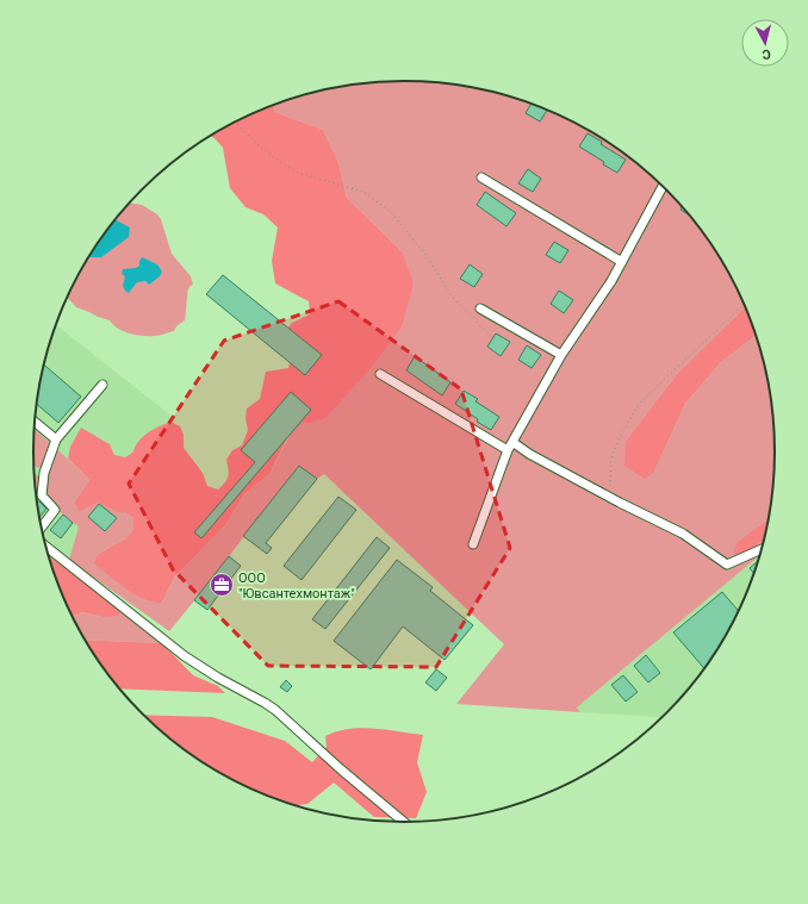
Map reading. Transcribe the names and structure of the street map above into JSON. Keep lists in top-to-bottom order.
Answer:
{
  "places": {
    "office": ["ООО \"Ювсантехмонтаж\""]
  },
  "north": "bottom"
}
